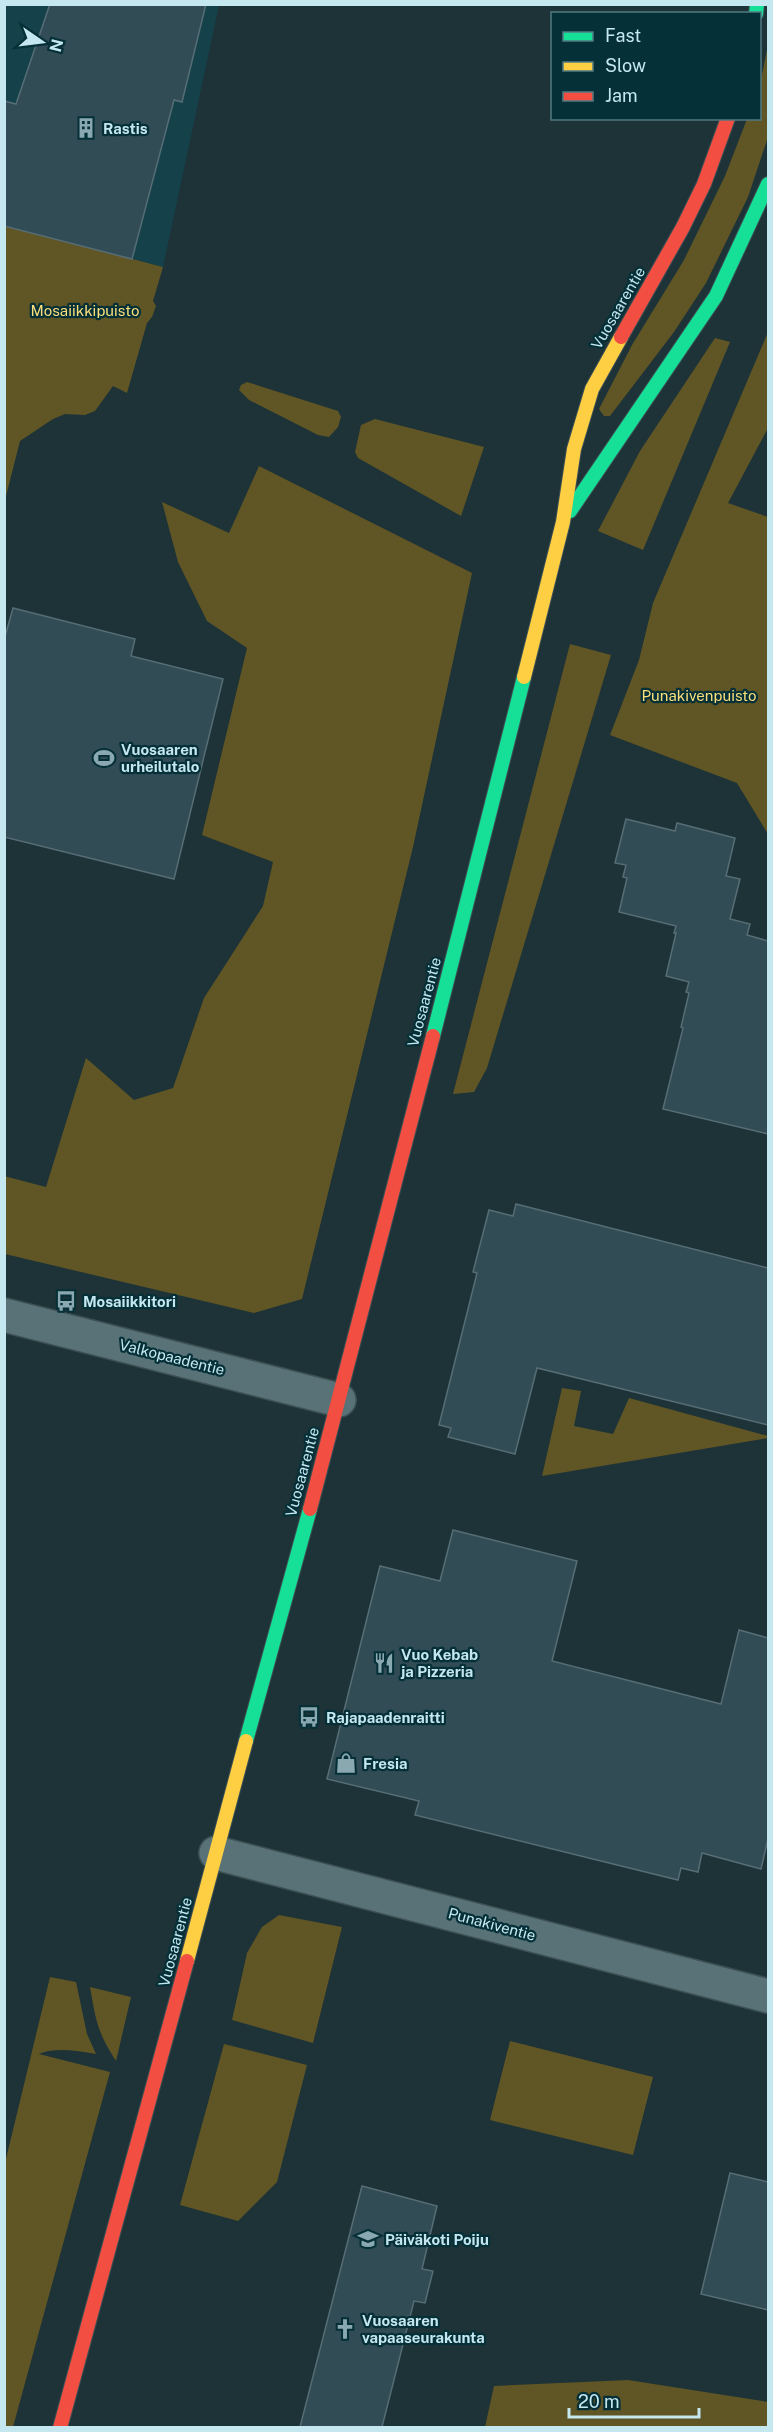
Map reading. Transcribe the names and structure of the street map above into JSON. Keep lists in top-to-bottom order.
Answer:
{
  "streets": {
    "street": ["Vuosaarentie", "Valkopaadentie", "Punakiventie"]
  },
  "crossings": [
    ["Vuosaarentie", "Valkopaadentie"],
    ["Vuosaarentie", "Punakiventie"]
  ],
  "parks": ["Mosaiikkipuisto", "Punakivenpuisto"],
  "places": {
    "building": ["Rastis"],
    "sports": ["Vuosaaren urheilutalo"],
    "bus stop": ["Mosaiikkitori", "Rajapaadenraitti"],
    "restaurant": ["Vuo Kebab ja Pizzeria"],
    "shop": ["Fresia"],
    "school or university": ["Päiväkoti Poiju"],
    "church": ["Vuosaaren vapaaseurakunta"]
  },
  "legend": ["Fast", "Slow", "Jam"],
  "scale_bar": "20 m",
  "north": "right"
}
